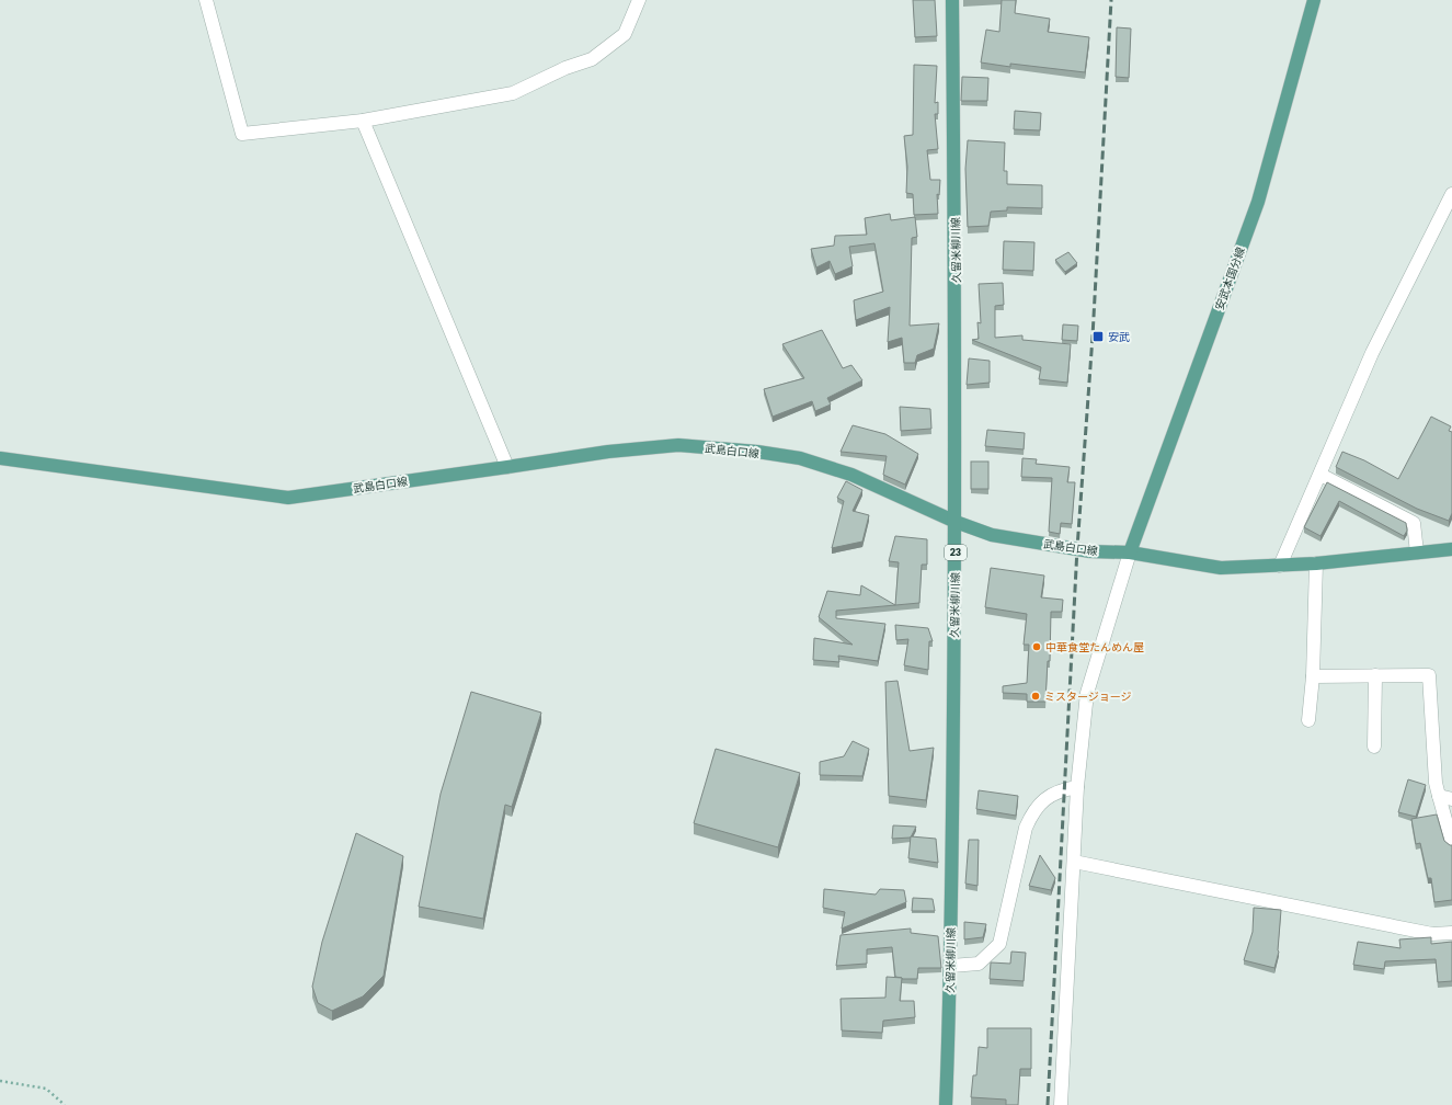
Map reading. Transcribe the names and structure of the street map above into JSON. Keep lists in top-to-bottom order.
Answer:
{
  "streets": {
    "main road": [
      "久留米柳川線",
      "安武本国分線",
      "武島白口線",
      "23"
    ]
  },
  "crossings": [
    ["久留米柳川線", "武島白口線"],
    ["安武本国分線", "武島白口線"]
  ],
  "places": {
    "transit": ["安武"],
    "other": ["中華食堂たんめん屋", "ミスタージョージ"]
  }
}
